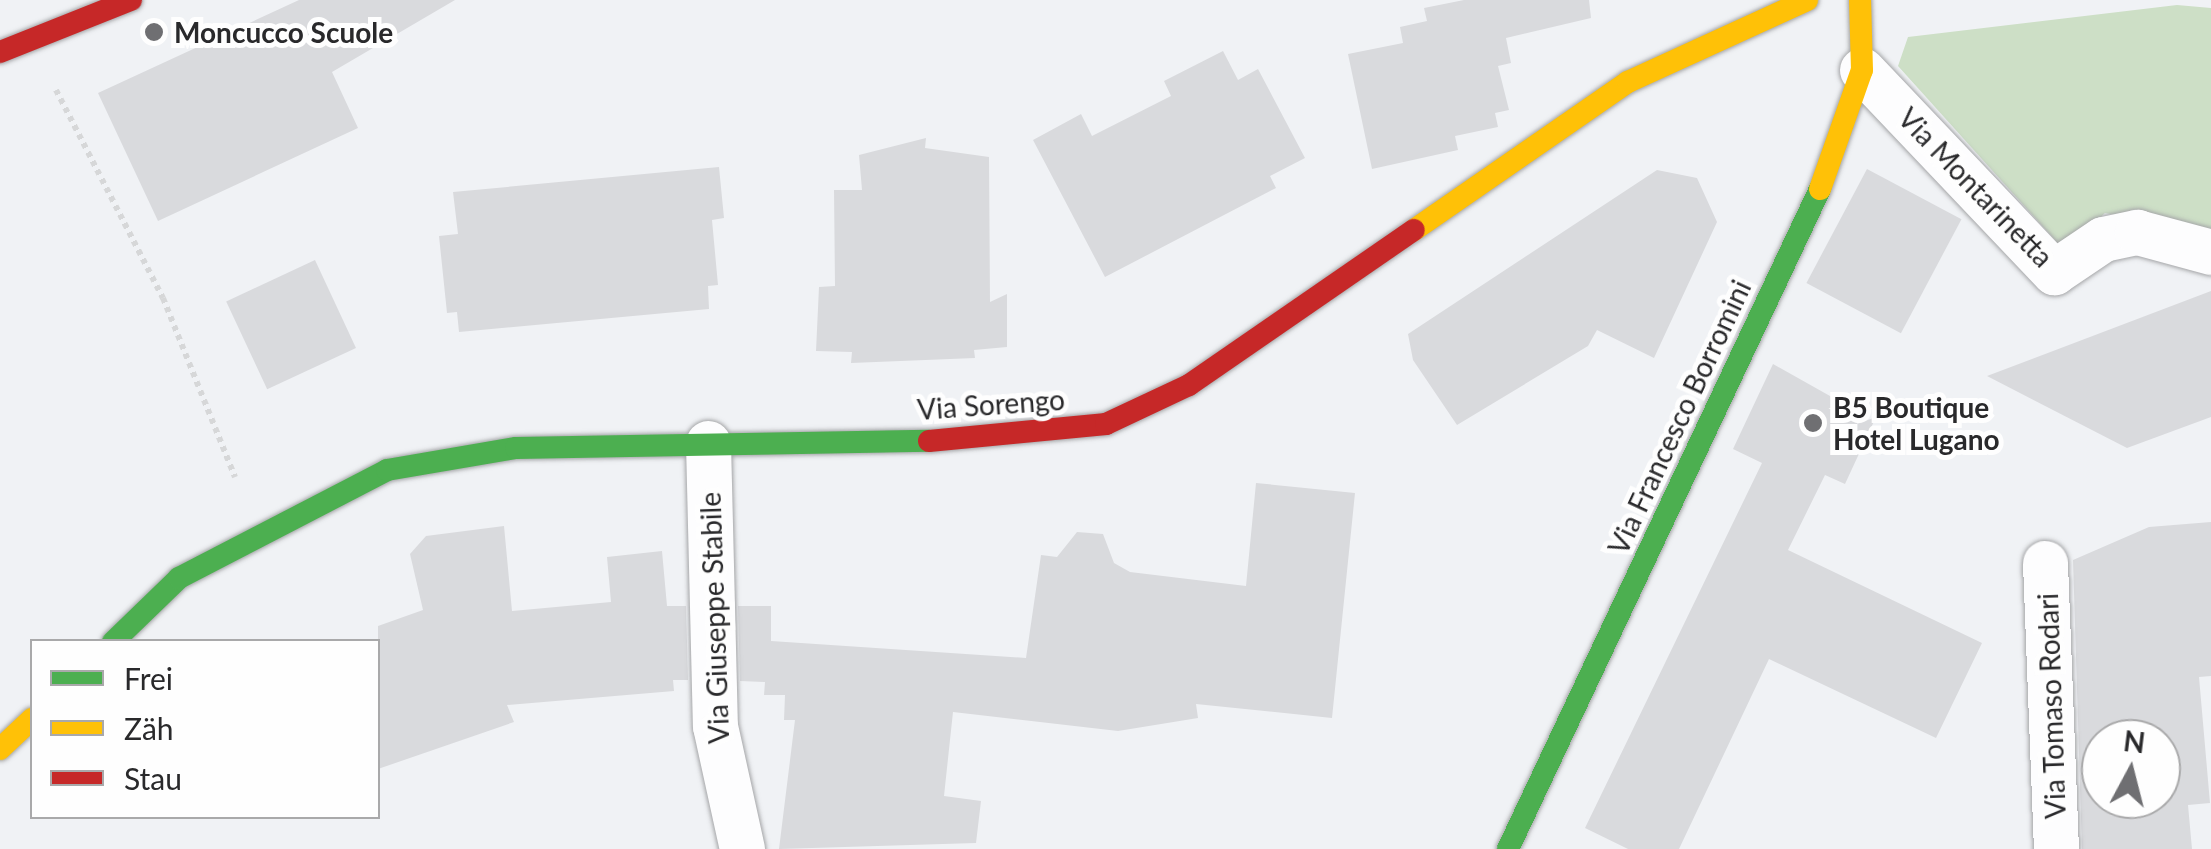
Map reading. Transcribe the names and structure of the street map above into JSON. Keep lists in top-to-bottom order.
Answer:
{
  "streets": {
    "main road": ["Via Sorengo", "Via Francesco Borromini"],
    "street": ["Via Montarinetta", "Via Giuseppe Stabile", "Via Tomaso Rodari"]
  },
  "crossings": [
    ["Via Montarinetta", "Via Francesco Borromini"],
    ["Via Sorengo", "Via Giuseppe Stabile"]
  ],
  "places": ["Moncucco Scuole", "B5 Boutique Hotel Lugano"],
  "legend": ["Frei", "Zäh", "Stau"],
  "north": "top"
}
